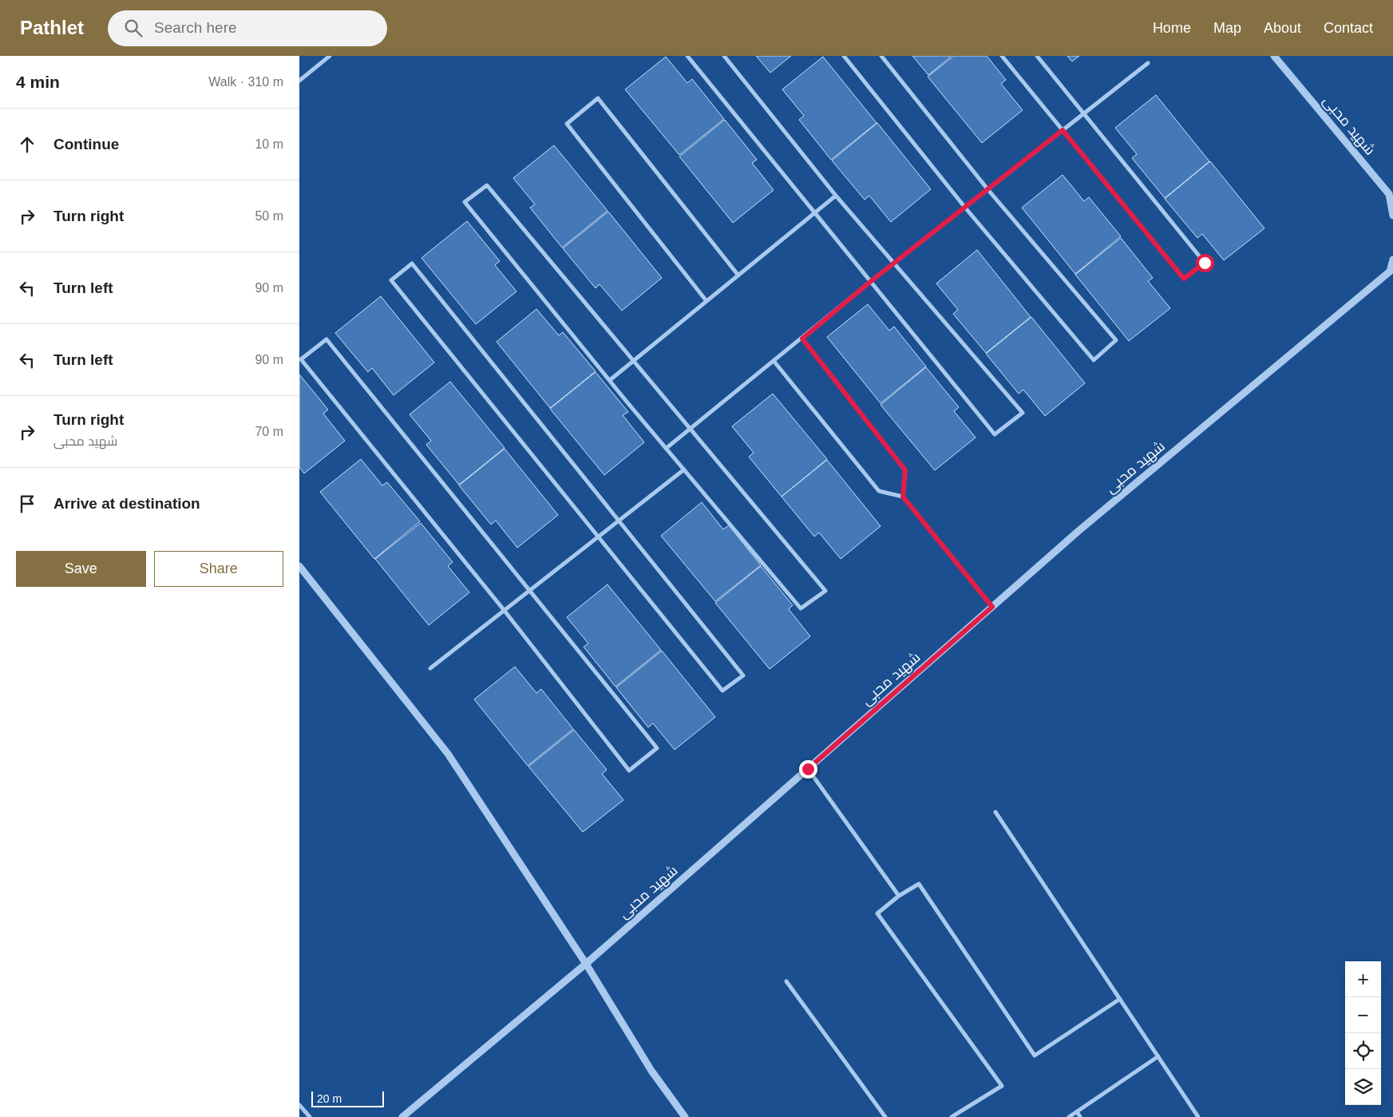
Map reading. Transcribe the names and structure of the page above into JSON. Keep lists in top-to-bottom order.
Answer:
{
  "streets": {
    "street": ["شهید محبی"]
  },
  "scale_bar": "20 m",
  "page": {
    "header": "Pathlet",
    "search": "Search here",
    "nav": [
      "Home",
      "Map",
      "About",
      "Contact"
    ],
    "heading": ["4 min", "Walk · 310 m"],
    "list": [
      ["Continue", "10 m"],
      ["Turn right", "50 m"],
      ["Turn left", "90 m"],
      ["Turn left", "90 m"],
      ["Turn right", "شهید محبی", "70 m"],
      "Arrive at destination"
    ],
    "buttons": ["Save", "Share"],
    "map_buttons": ["+", "−"],
    "scale": "20 m"
  }
}
